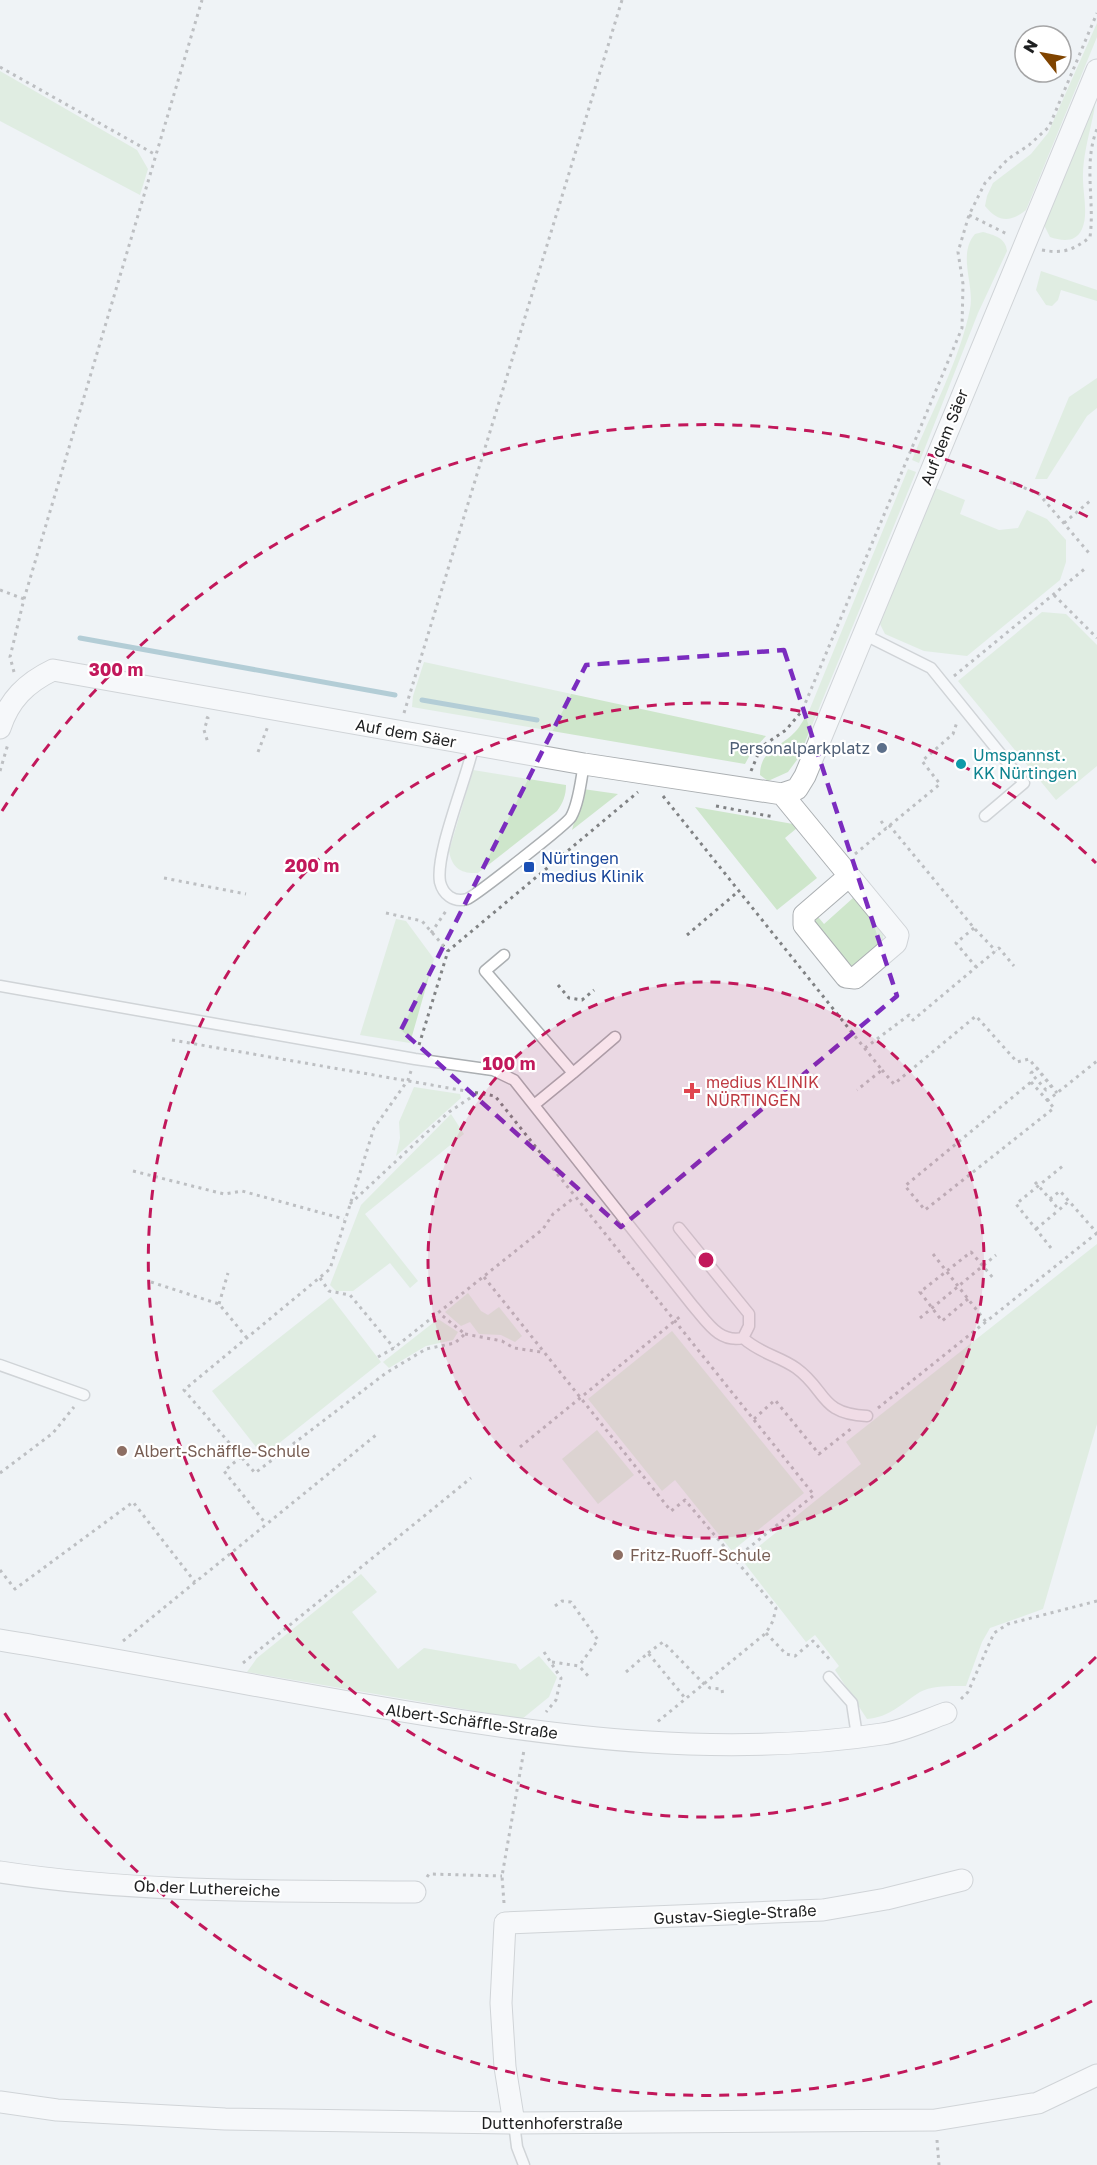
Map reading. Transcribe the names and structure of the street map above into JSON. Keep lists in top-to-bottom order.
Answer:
{
  "streets": {
    "street": [
      "Auf dem Säer",
      "Albert-Schäffle-Straße",
      "Ob der Luthereiche",
      "Gustav-Siegle-Straße",
      "Duttenhoferstraße"
    ]
  },
  "crossings": [
    ["Gustav-Siegle-Straße", "Duttenhoferstraße"]
  ],
  "places": {
    "other": [
      "Personalparkplatz",
      "Umspannst. KK Nürtingen",
      "Albert-Schäffle-Schule",
      "Fritz-Ruoff-Schule"
    ],
    "transit": ["Nürtingen medius Klinik"],
    "health": ["medius KLINIK NÜRTINGEN"]
  },
  "north": "top left",
  "rings": ["300 m", "200 m", "100 m"]
}
